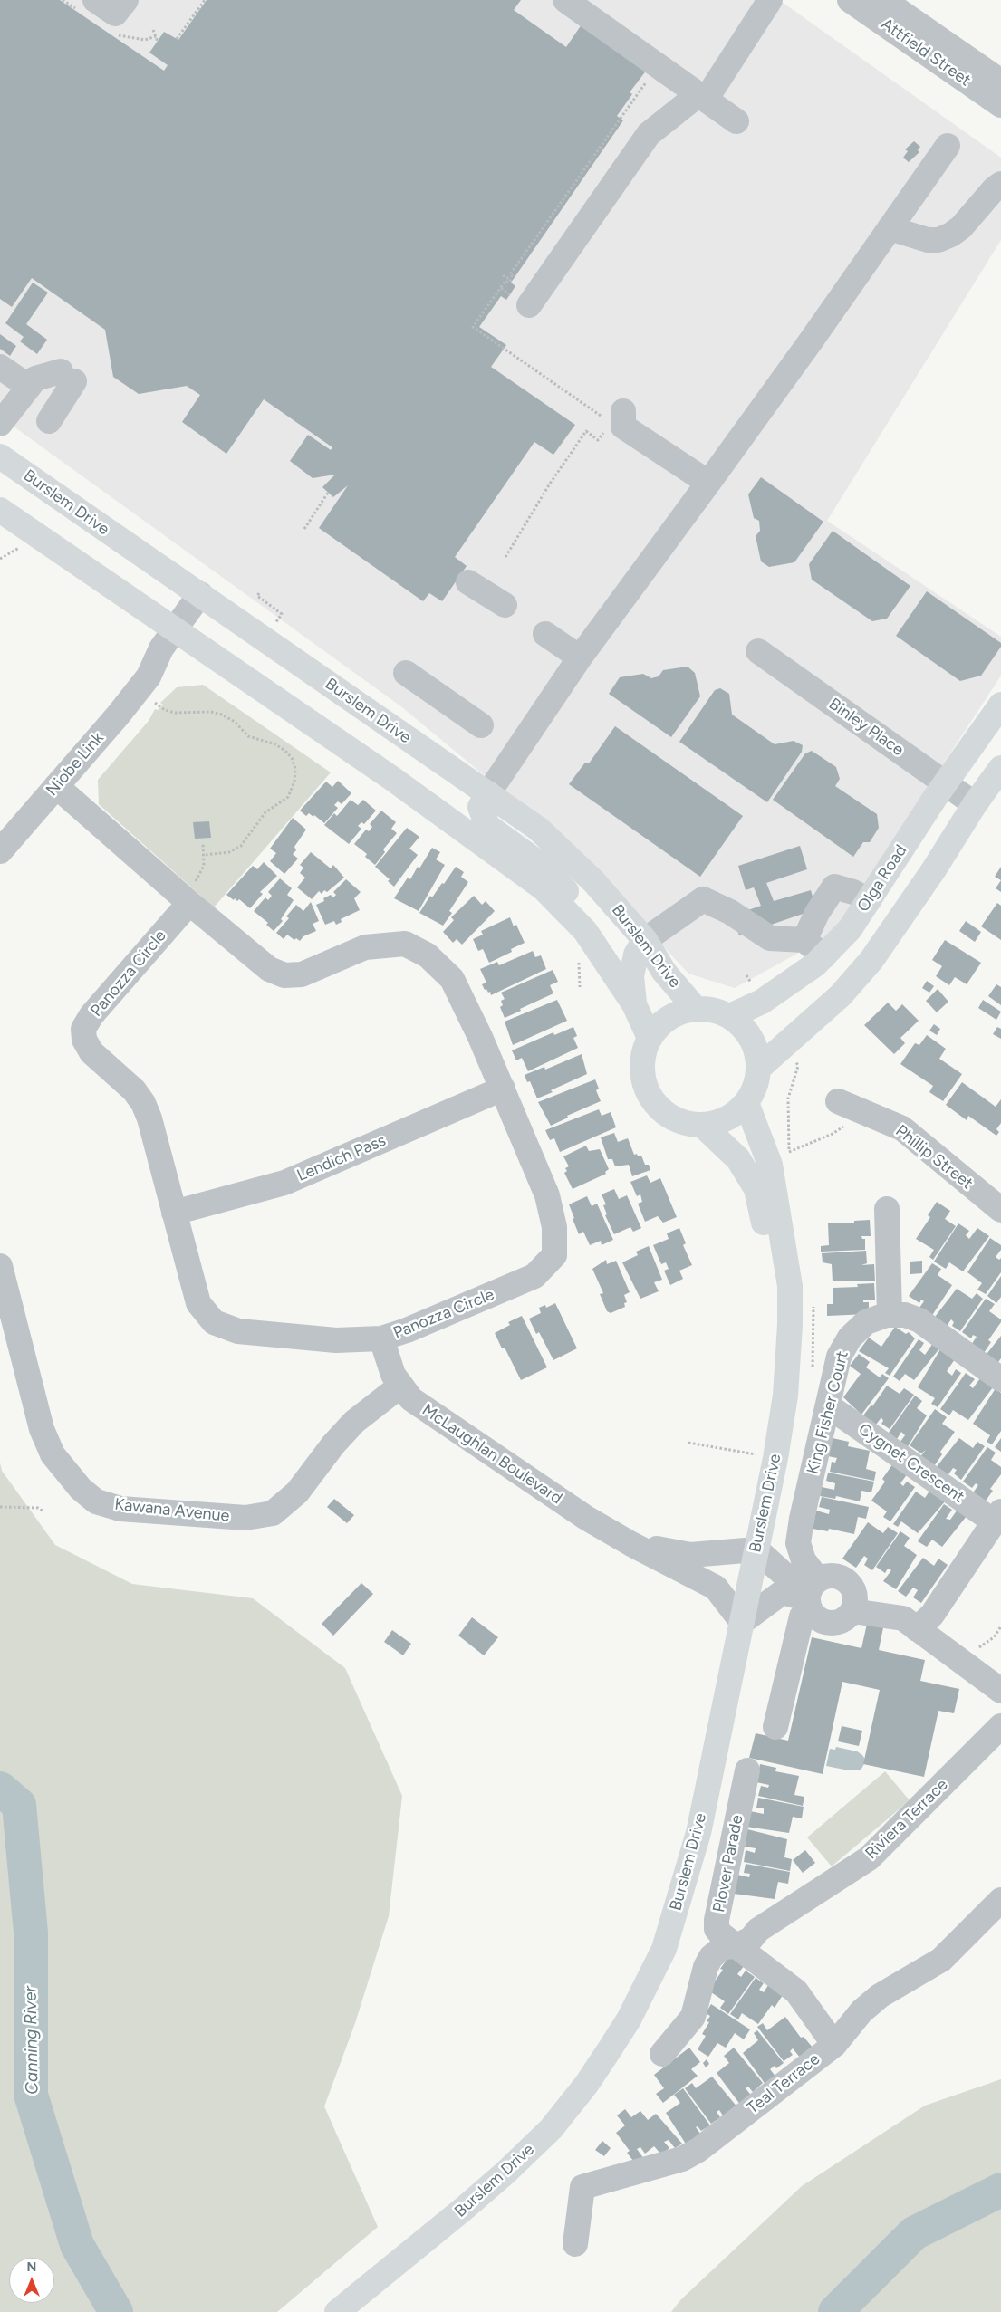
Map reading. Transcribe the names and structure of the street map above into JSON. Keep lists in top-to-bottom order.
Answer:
{
  "streets": {
    "main road": ["Burslem Drive", "Olga Road"],
    "street": [
      "Attfield Street",
      "Binley Place",
      "Niobe Link",
      "Panozza Circle",
      "Phillip Street",
      "Lendich Pass",
      "King Fisher Court",
      "McLaughlan Boulevard",
      "Cygnet Crescent",
      "Kawana Avenue",
      "Riviera Terrace",
      "Plover Parade",
      "Teal Terrace"
    ]
  },
  "crossings": [
    ["Burslem Drive", "Niobe Link"],
    ["Burslem Drive", "Olga Road"],
    ["Burslem Drive", "McLaughlan Boulevard"],
    ["Binley Place", "Olga Road"],
    ["Niobe Link", "Panozza Circle"],
    ["Panozza Circle", "Lendich Pass"],
    ["Panozza Circle", "McLaughlan Boulevard"],
    ["King Fisher Court", "Cygnet Crescent"],
    ["McLaughlan Boulevard", "Kawana Avenue"],
    ["Riviera Terrace", "Plover Parade"],
    ["Plover Parade", "Teal Terrace"]
  ],
  "water": ["Canning River"],
  "north": "top"
}
